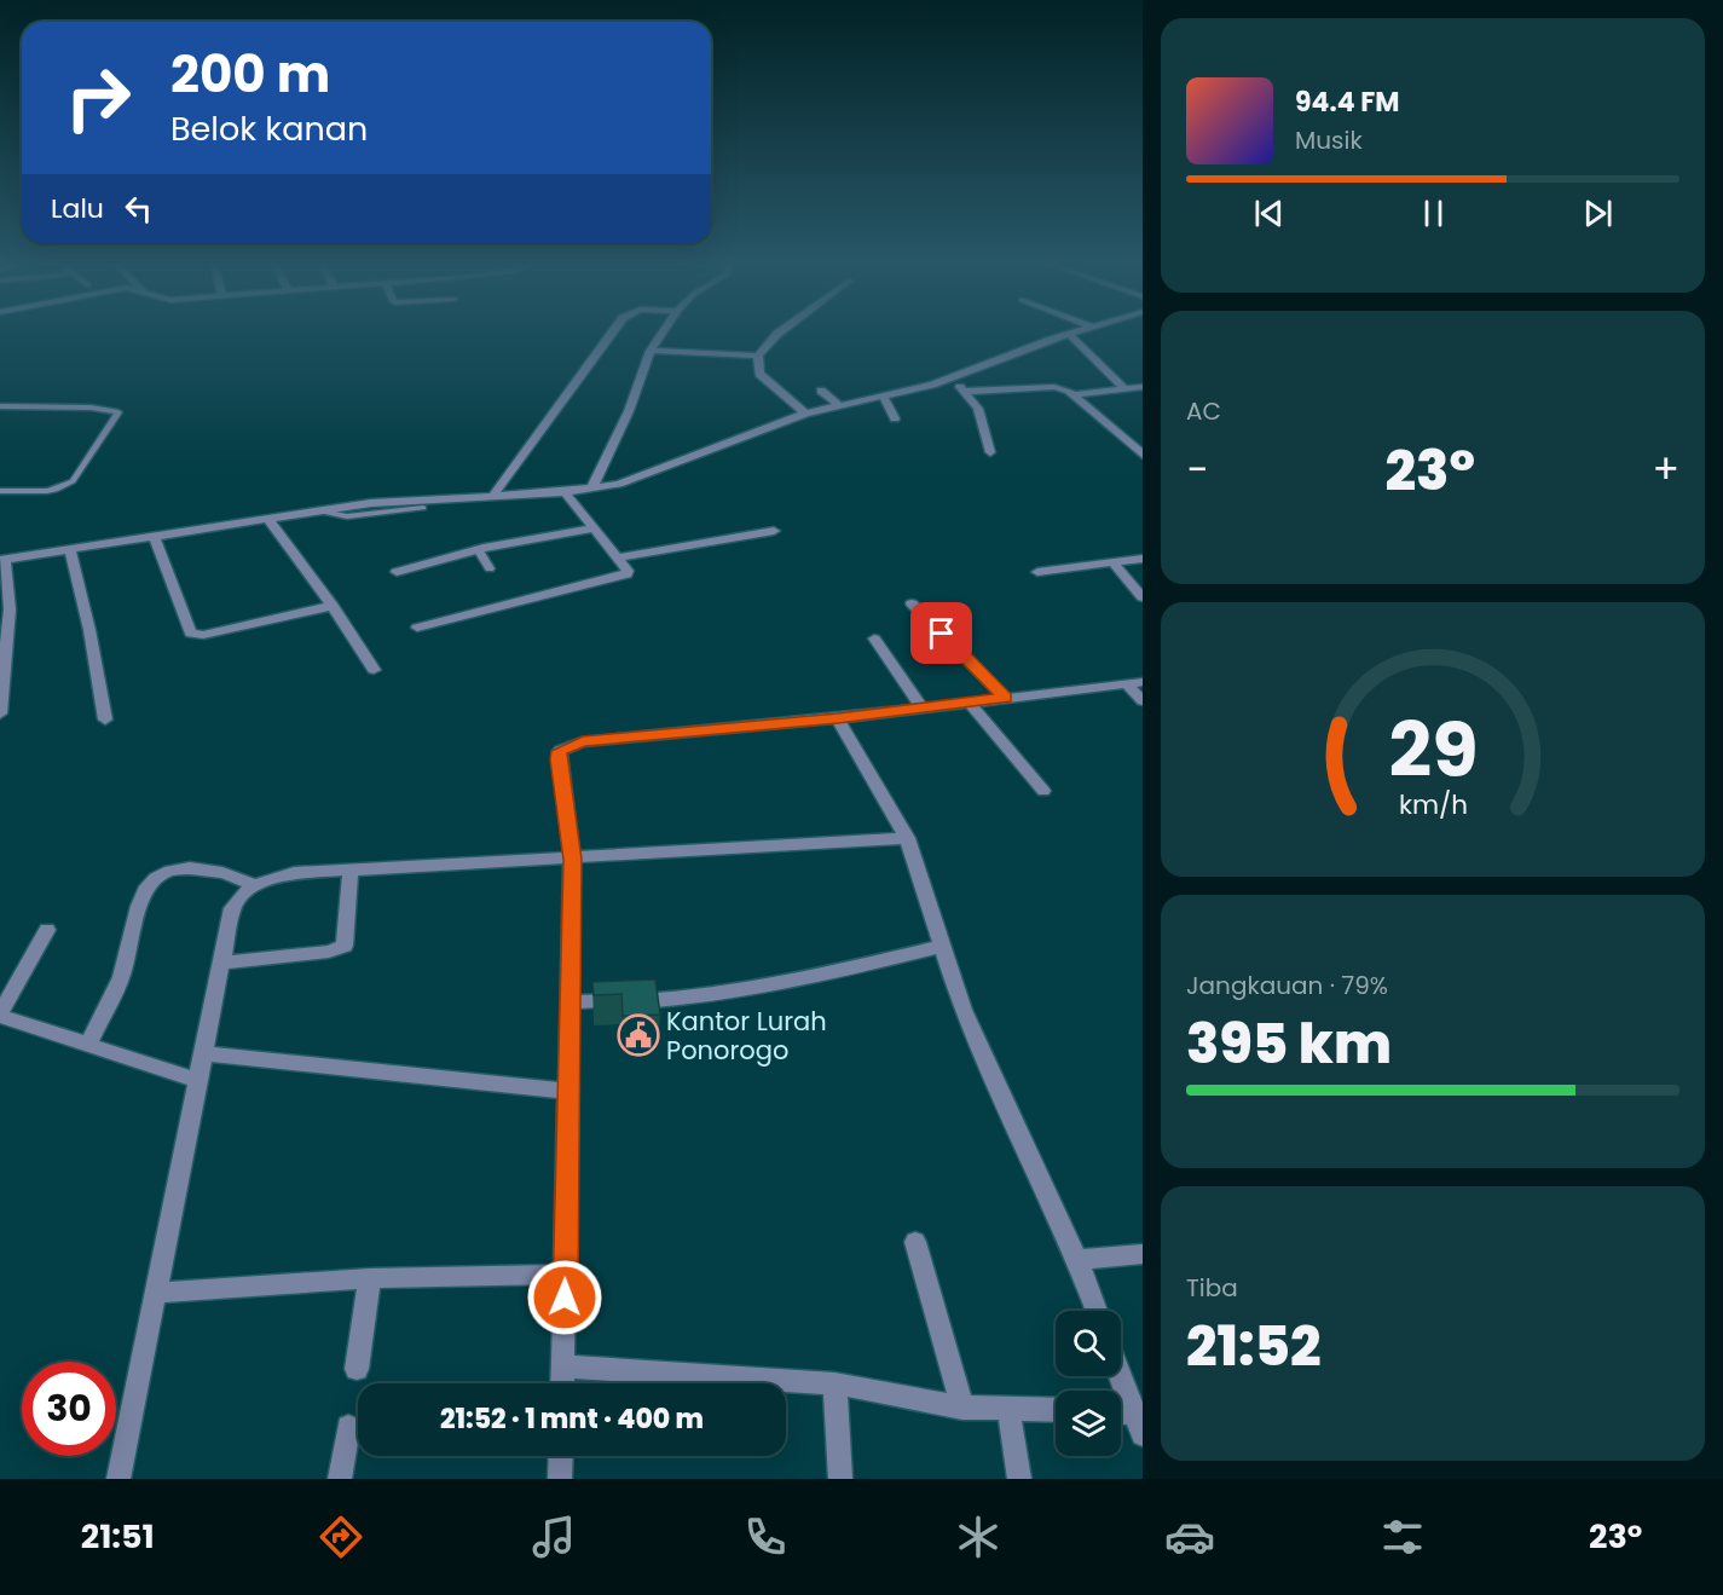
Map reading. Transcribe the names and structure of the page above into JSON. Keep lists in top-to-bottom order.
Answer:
{
  "places": {
    "public building": ["Kantor Lurah Ponorogo"]
  },
  "page": {
    "turn": ["200 m", "Belok kanan"],
    "song": ["94.4 FM", "Musik"],
    "then": "Lalu",
    "tile": [
      "AC",
      ["Jangkauan · 79%", "395 km"],
      ["Tiba", "21:52"]
    ],
    "heat": ["−", "23°", "+"],
    "limit": "30",
    "trip": "21:52 · 1 mnt · 400 m",
    "tabs": ["21:51", "23°"],
    "gauge": ["29", "km/h"]
  }
}
